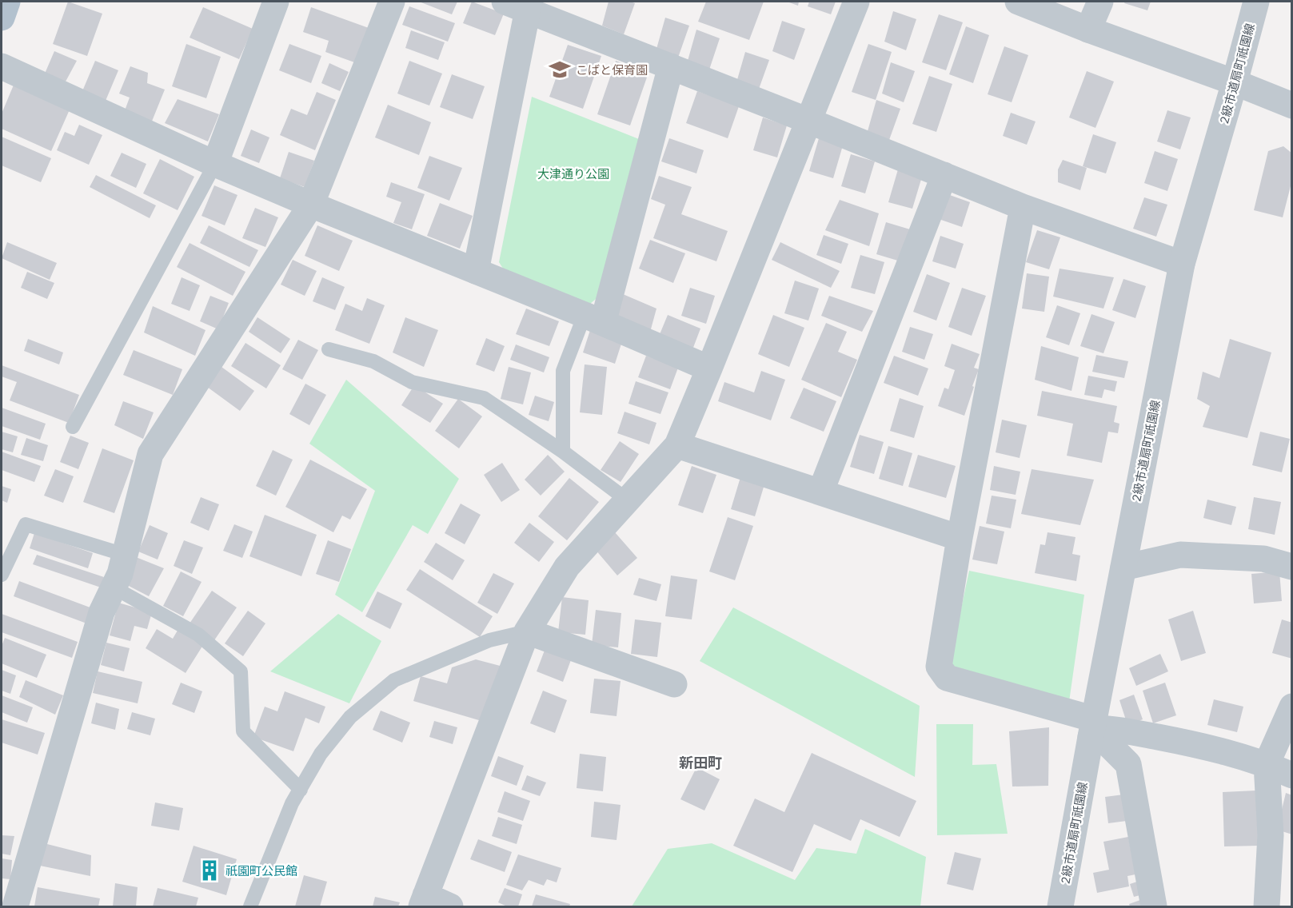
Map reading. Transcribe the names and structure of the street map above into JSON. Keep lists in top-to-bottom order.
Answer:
{
  "streets": {
    "street": ["2級市道扇町祇園線"]
  },
  "districts": ["新田町"],
  "parks": ["大津通り公園"],
  "places": {
    "school or university": ["こばと保育園"],
    "building": ["祇園町公民館"]
  }
}
